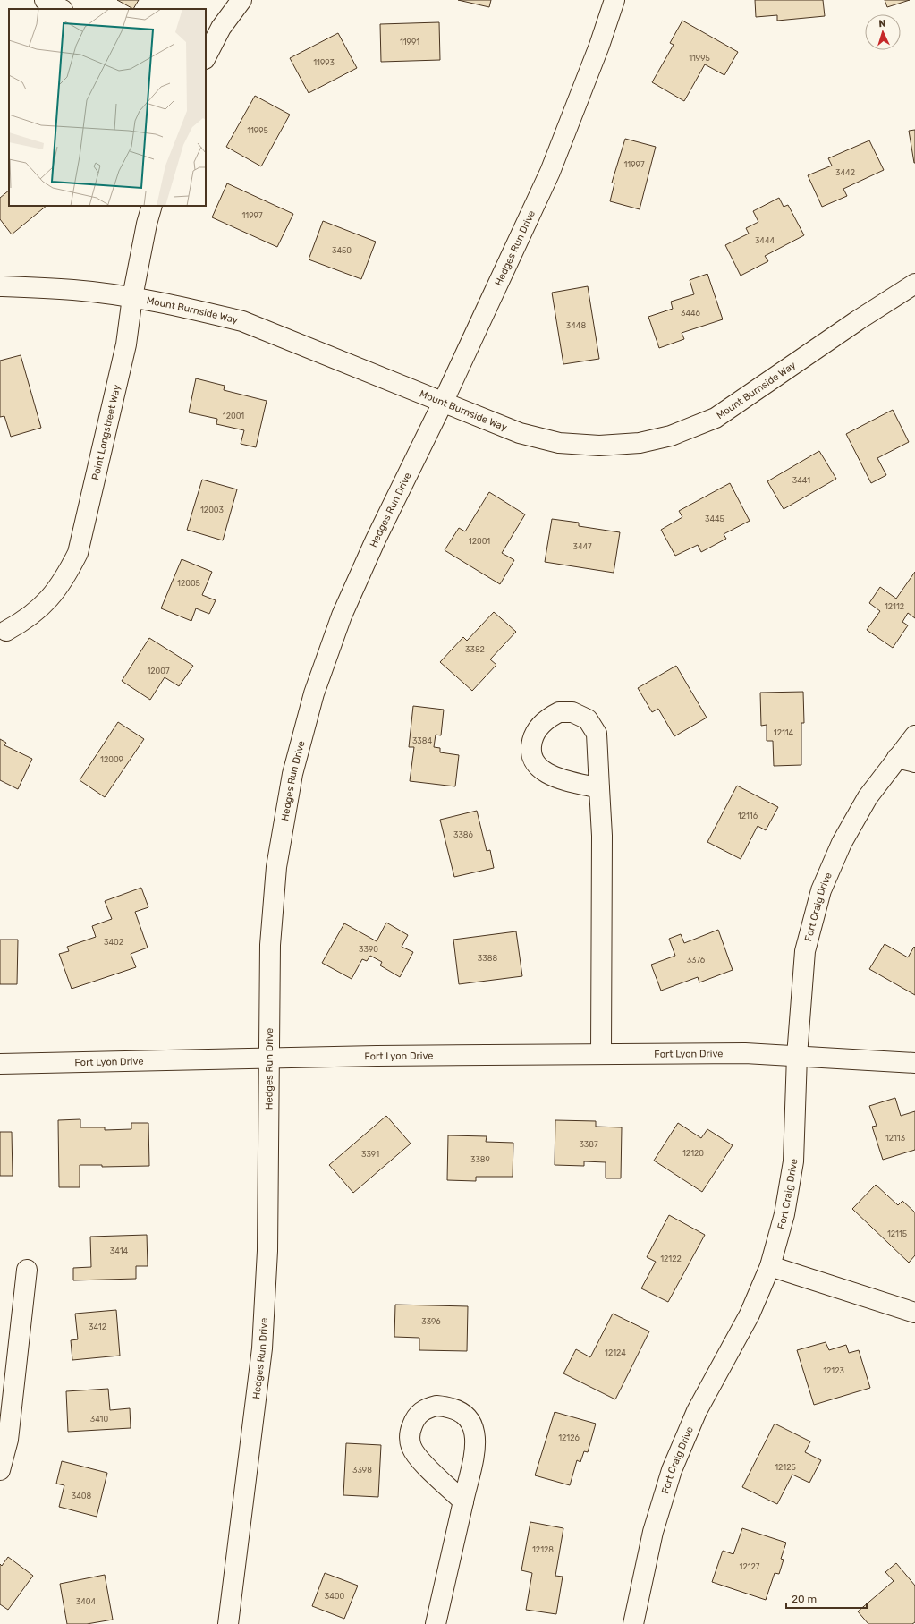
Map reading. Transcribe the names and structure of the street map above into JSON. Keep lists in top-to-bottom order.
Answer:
{
  "streets": {
    "street": [
      "Hedges Run Drive",
      "Mount Burnside Way",
      "Point Longstreet Way",
      "Fort Craig Drive",
      "Fort Lyon Drive"
    ]
  },
  "crossings": [
    ["Hedges Run Drive", "Mount Burnside Way"],
    ["Hedges Run Drive", "Fort Lyon Drive"],
    ["Mount Burnside Way", "Point Longstreet Way"],
    ["Fort Craig Drive", "Fort Lyon Drive"]
  ],
  "house_numbers": [
    "11991",
    "11995",
    "11993",
    "11995",
    "11997",
    "3442",
    "11997",
    "3444",
    "3450",
    "3446",
    "3448",
    "12001",
    "3441",
    "12003",
    "3445",
    "12001",
    "3447",
    "12005",
    "12112",
    "3382",
    "12007",
    "12114",
    "3384",
    "12009",
    "12116",
    "3386",
    "3402",
    "3390",
    "3388",
    "3376",
    "12113",
    "3387",
    "12120",
    "3391",
    "3389",
    "12115",
    "3414",
    "12122",
    "3396",
    "3412",
    "12124",
    "12123",
    "3410",
    "12126",
    "12125",
    "3398",
    "3408",
    "12128",
    "12127",
    "3400",
    "3404"
  ],
  "scale_bar": "20 m",
  "north": "top"
}
